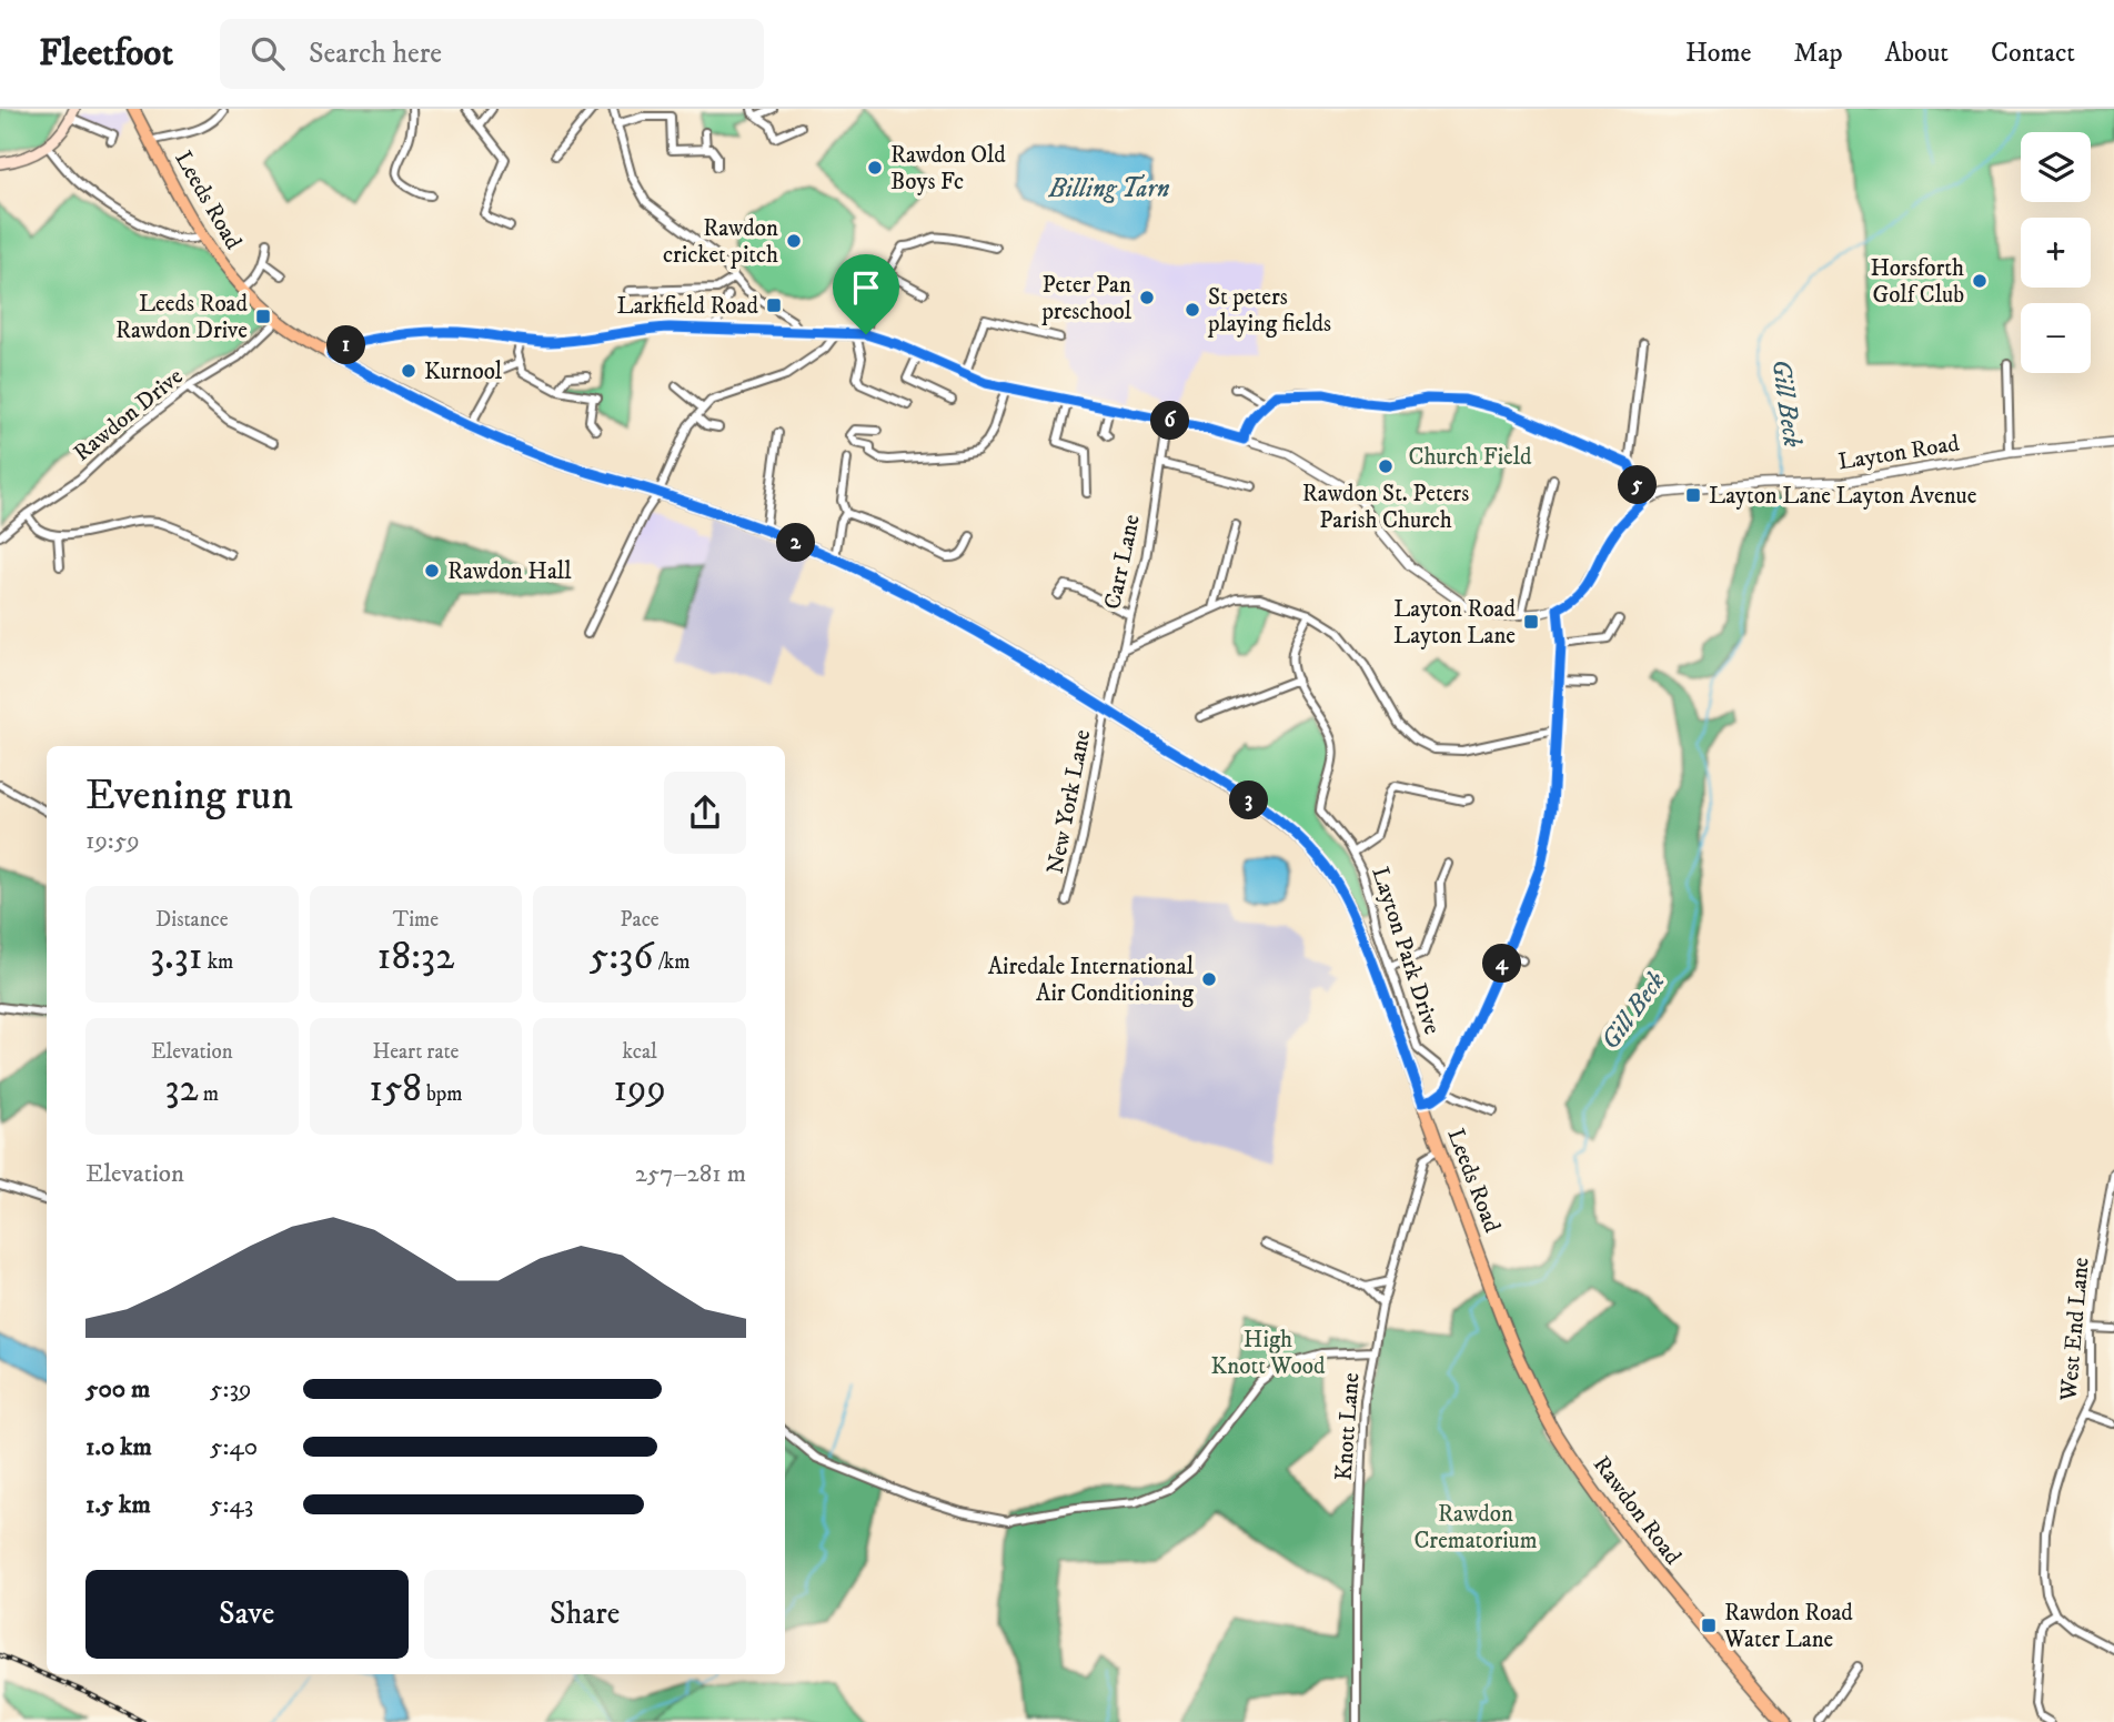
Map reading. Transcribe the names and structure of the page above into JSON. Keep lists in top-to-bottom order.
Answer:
{
  "streets": {
    "main road": ["Leeds Road", "Rawdon Road"],
    "street": [
      "Rawdon Drive",
      "Layton Road",
      "Carr Lane",
      "New York Lane",
      "Layton Park Drive",
      "West End Lane",
      "Knott Lane"
    ]
  },
  "crossings": [
    ["Leeds Road", "Rawdon Drive"],
    ["Leeds Road", "Carr Lane"],
    ["Leeds Road", "New York Lane"],
    ["Leeds Road", "Knott Lane"],
    ["Leeds Road", "Rawdon Road"],
    ["Carr Lane", "New York Lane"]
  ],
  "water": ["Billing Tarn", "Gill Beck"],
  "parks": ["Church Field", "High Knott Wood", "Rawdon Crematorium"],
  "places": {
    "other": [
      "Rawdon Old Boys Fc",
      "Rawdon cricket pitch",
      "Horsforth Golf Club",
      "Peter Pan preschool",
      "St peters playing fields",
      "Kurnool",
      "Rawdon St. Peters Parish Church",
      "Rawdon Hall",
      "Airedale International Air Conditioning"
    ],
    "transit": [
      "Larkfield Road",
      "Leeds Road Rawdon Drive",
      "Layton Lane Layton Avenue",
      "Layton Road Layton Lane",
      "Rawdon Road Water Lane"
    ]
  },
  "page": {
    "header": "Fleetfoot",
    "search": "Search here",
    "nav": [
      "Home",
      "Map",
      "About",
      "Contact"
    ],
    "map_buttons": ["+", "−"],
    "pins": [
      "1",
      "6",
      "5",
      "2",
      "3",
      "4"
    ],
    "heading": ["Evening run", "19:59"],
    "stats": [
      ["Distance", "3.31 km"],
      ["Time", "18:32"],
      ["Pace", "5:36 /km"],
      ["Elevation", "32 m"],
      ["Heart rate", "158 bpm"],
      ["kcal", "199"]
    ],
    "chart": ["Elevation", "257–281 m"],
    "list": [
      {
        "name": "500 m",
        "note": "5:39"
      },
      {
        "name": "1.0 km",
        "note": "5:40"
      },
      {
        "name": "1.5 km",
        "note": "5:43"
      }
    ],
    "buttons": ["Save", "Share"]
  }
}
